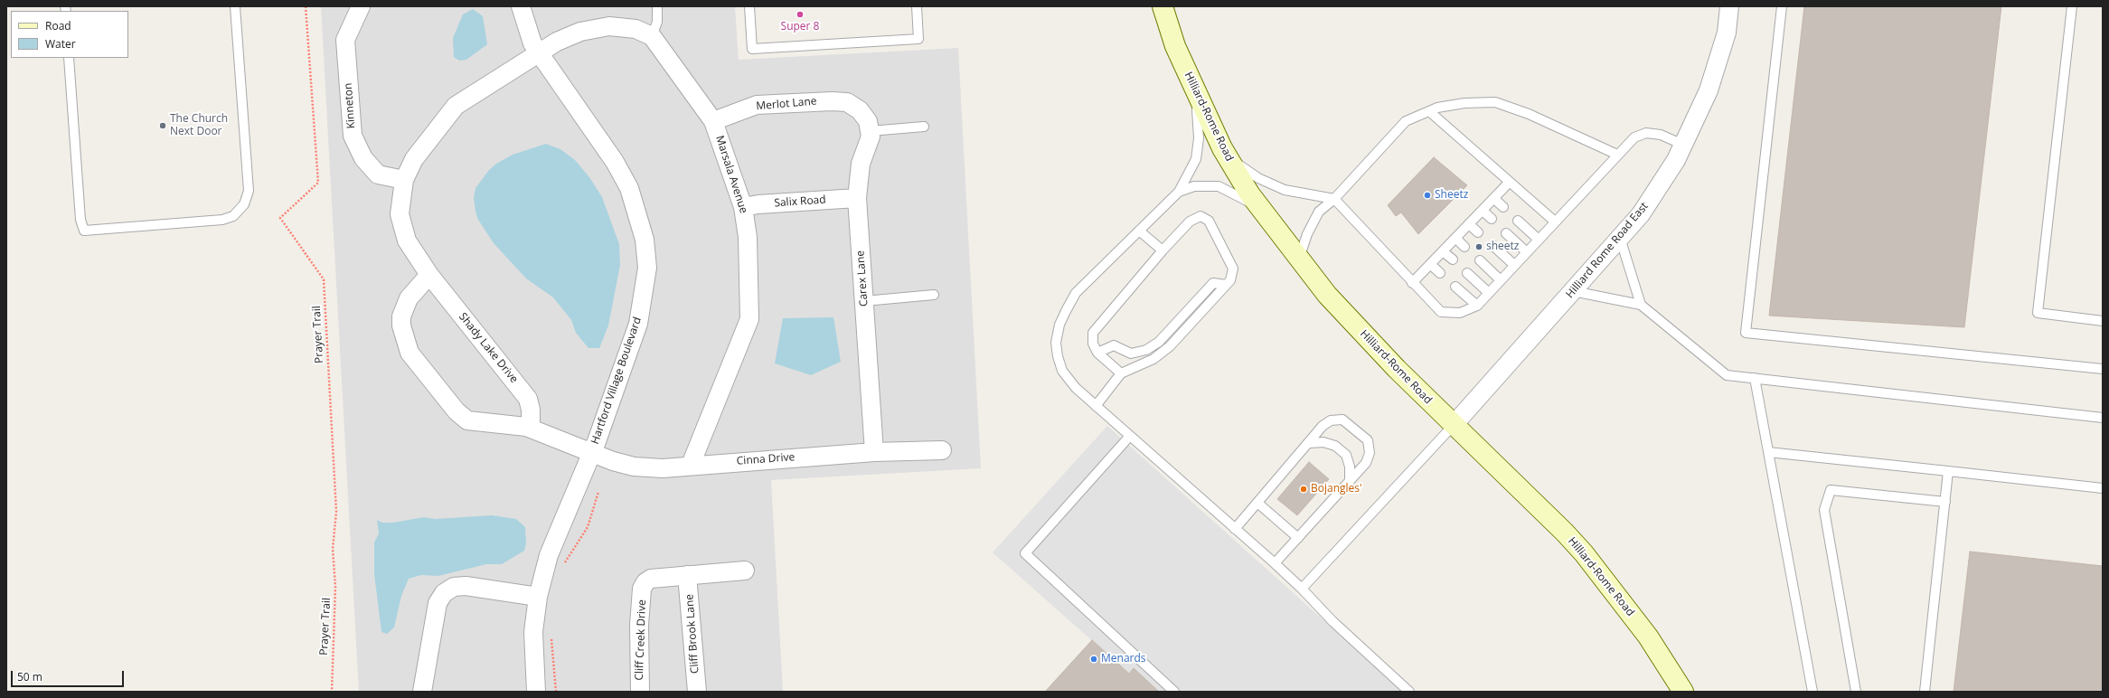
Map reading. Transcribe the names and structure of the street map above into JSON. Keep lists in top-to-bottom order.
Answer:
{
  "streets": {
    "main road": ["Hilliard-Rome Road"],
    "street": [
      "Merlot Lane",
      "Kinneton",
      "Marsala Avenue",
      "Salix Road",
      "Hilliard Rome Road East",
      "Carex Lane",
      "Shady Lake Drive",
      "Hartford Village Boulevard",
      "Cinna Drive",
      "Cliff Brook Lane",
      "Cliff Creek Drive"
    ],
    "path": ["Prayer Trail"]
  },
  "crossings": [
    ["Merlot Lane", "Marsala Avenue"],
    ["Merlot Lane", "Carex Lane"],
    ["Kinneton", "Shady Lake Drive"],
    ["Hilliard-Rome Road", "Hilliard Rome Road East"],
    ["Marsala Avenue", "Salix Road"],
    ["Marsala Avenue", "Cinna Drive"],
    ["Salix Road", "Carex Lane"],
    ["Carex Lane", "Cinna Drive"],
    ["Shady Lake Drive", "Hartford Village Boulevard"],
    ["Hartford Village Boulevard", "Cinna Drive"],
    ["Cliff Brook Lane", "Cliff Creek Drive"]
  ],
  "places": [
    "Super 8",
    "The Church Next Door",
    "Sheetz",
    "sheetz",
    "Bojangles'",
    "Menards"
  ],
  "legend": ["Road", "Water"],
  "scale_bar": "50 m"
}
